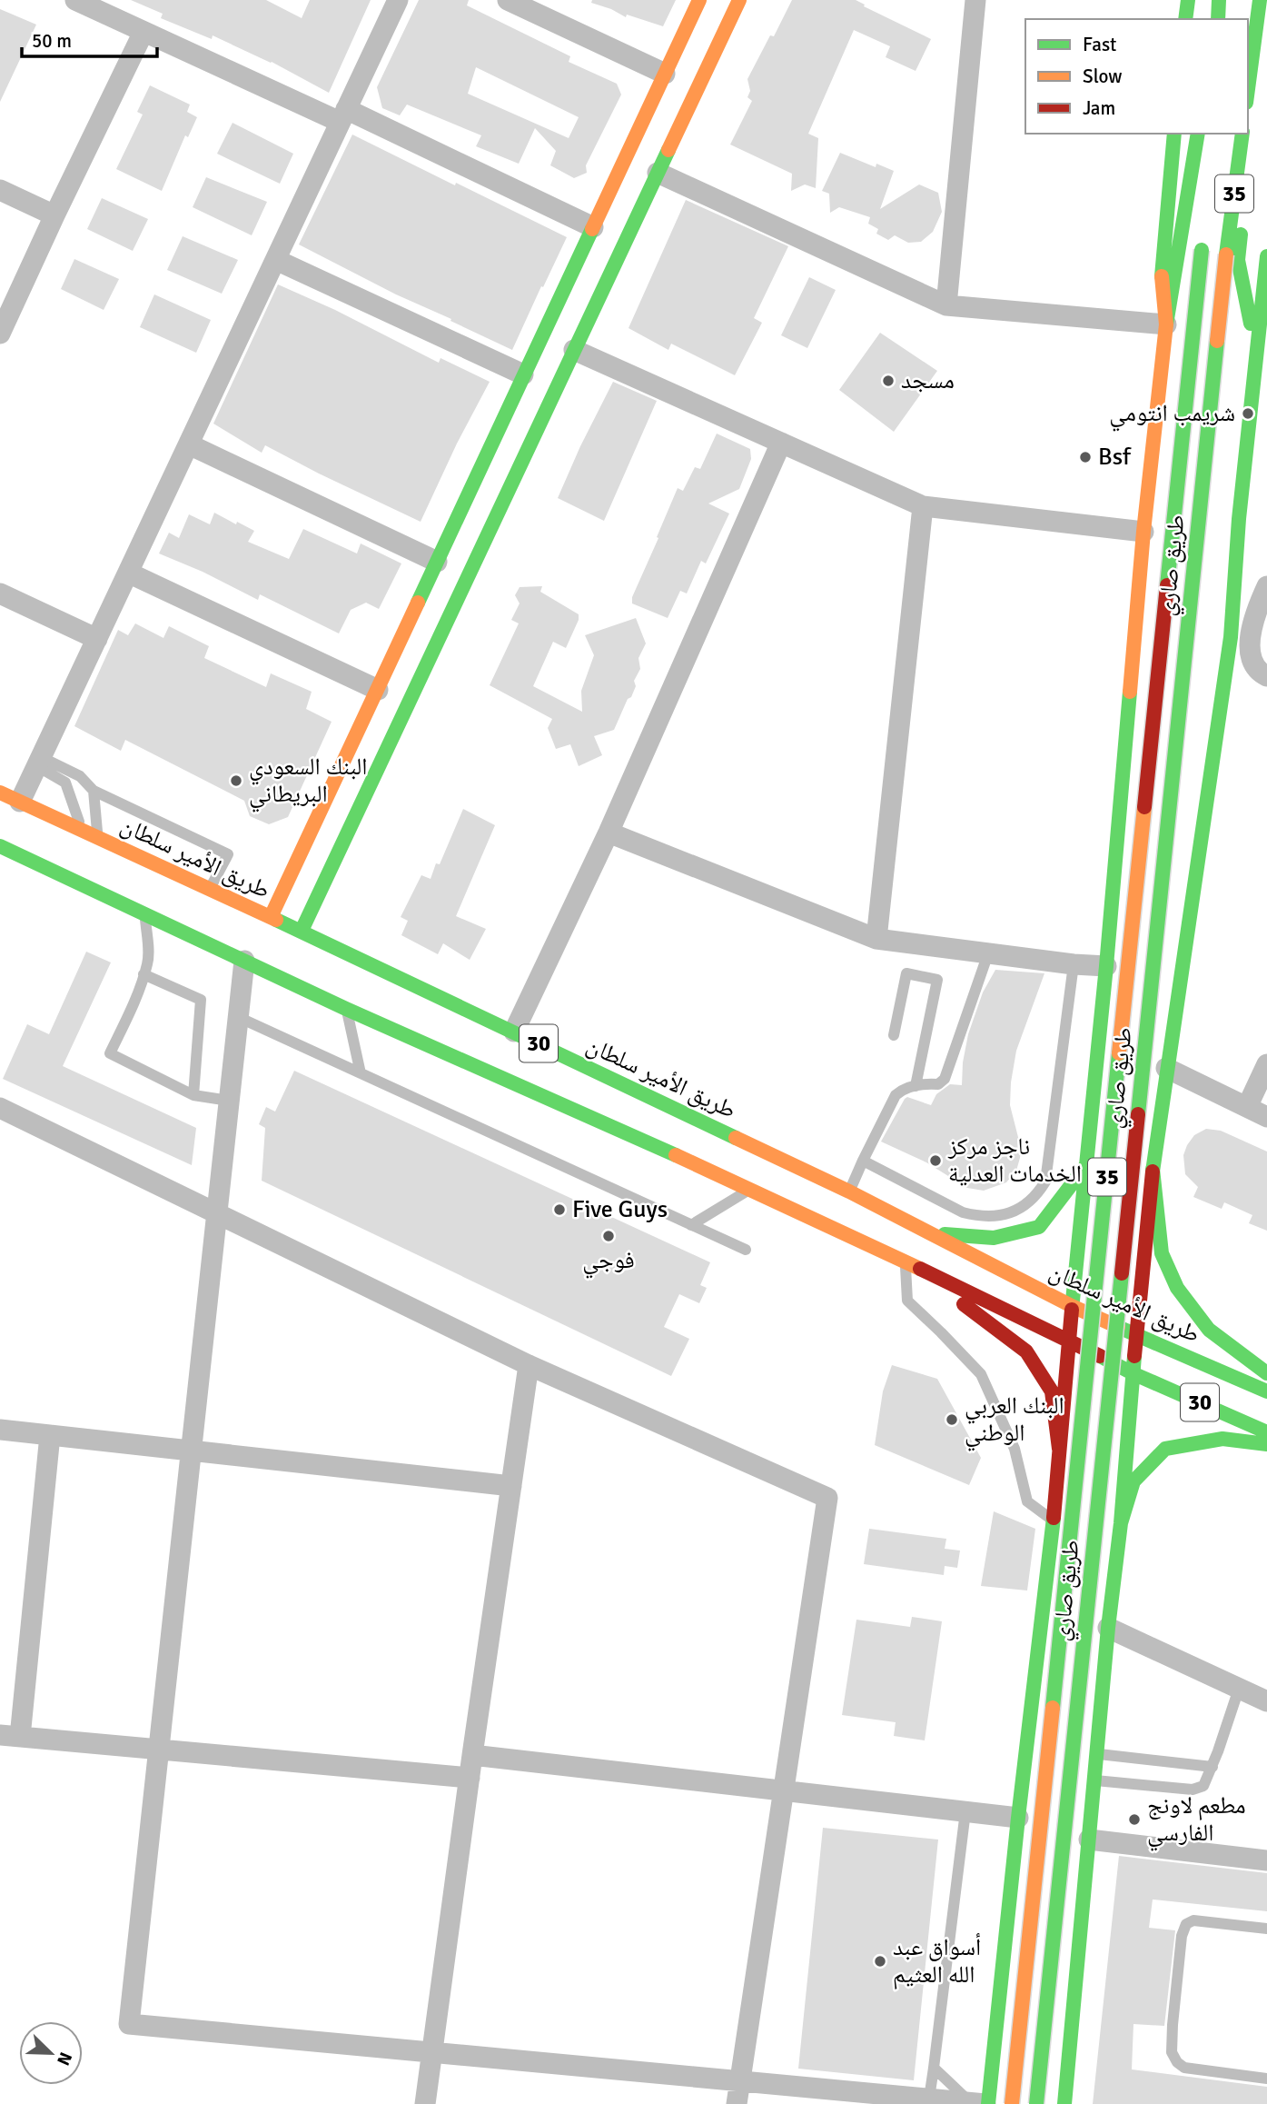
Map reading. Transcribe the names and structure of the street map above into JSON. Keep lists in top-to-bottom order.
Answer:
{
  "streets": {
    "main road": [
      "35",
      "طريق صاري",
      "طريق الأمير سلطان",
      "30"
    ]
  },
  "crossings": [
    ["طريق صاري", "طريق الأمير سلطان"],
    ["طريق صاري", "30"]
  ],
  "places": [
    "مسجد",
    "شريمب انتومي",
    "Bsf",
    "البنك السعودي البريطاني",
    "ناجز مركز الخدمات العدلية",
    "Five Guys",
    "فوجي",
    "البنك العربي الوطني",
    "مطعم لاونج الفارسي",
    "أسواق عبد الله العثيم"
  ],
  "legend": ["Fast", "Slow", "Jam"],
  "scale_bar": "50 m",
  "north": "bottom right"
}
